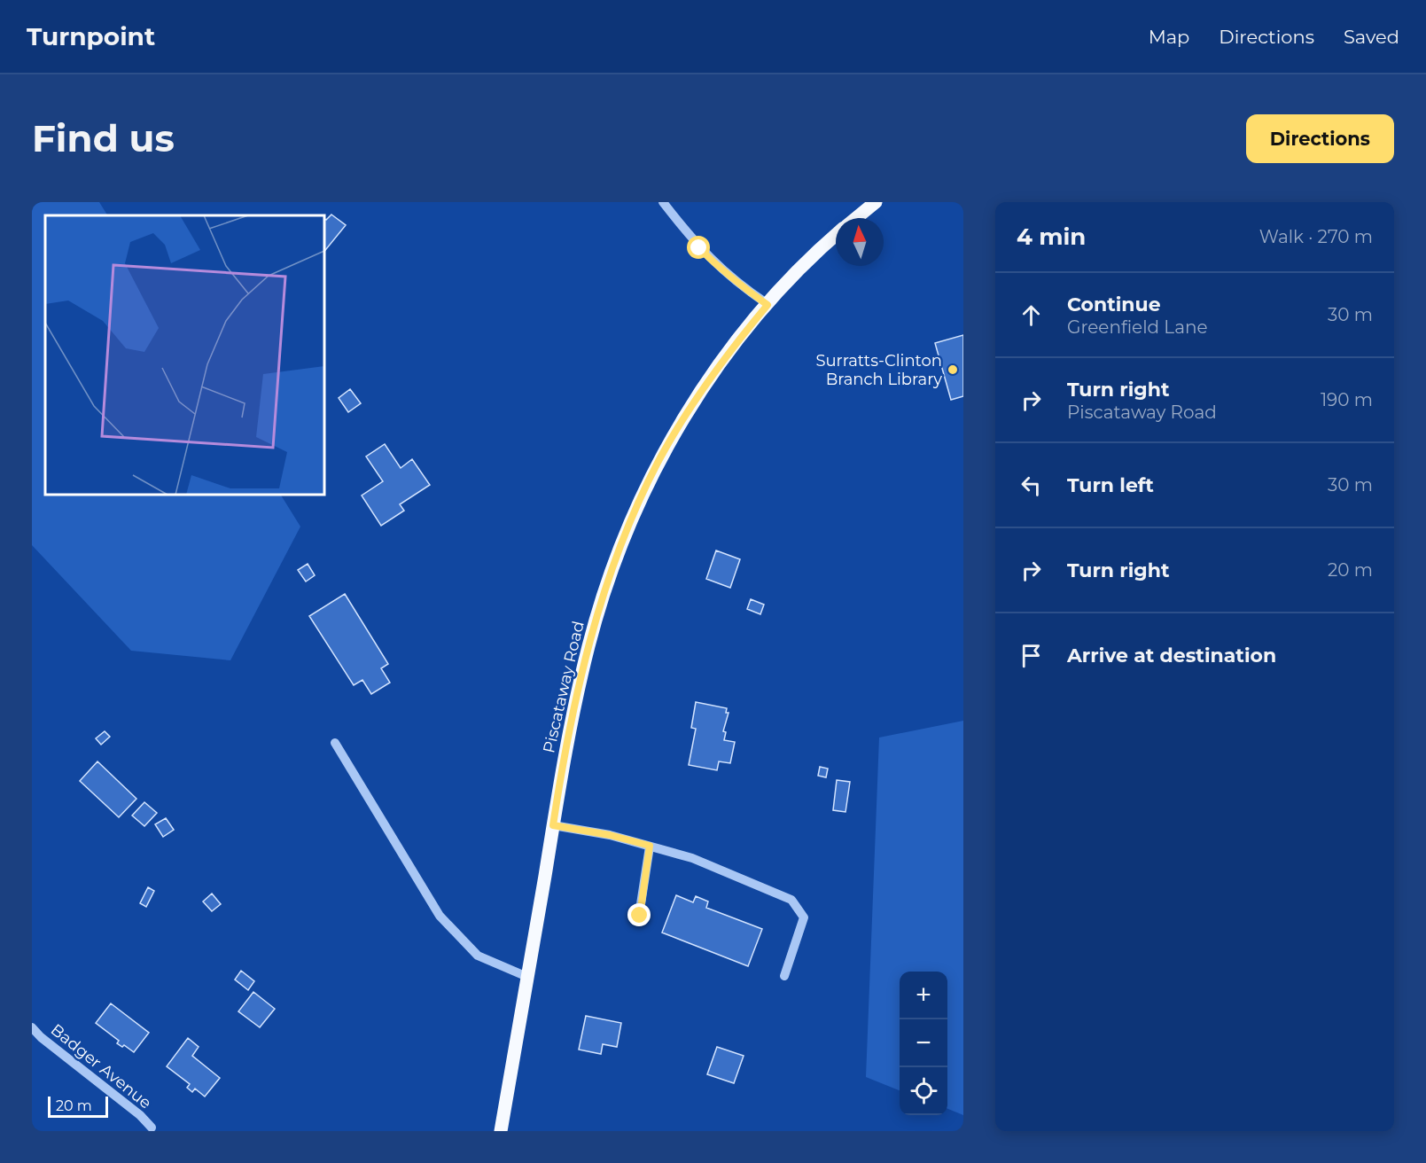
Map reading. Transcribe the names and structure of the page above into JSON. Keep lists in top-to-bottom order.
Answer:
{
  "streets": {
    "main road": ["Piscataway Road"],
    "street": ["Badger Avenue"]
  },
  "places": ["Surratts-Clinton Branch Library"],
  "scale_bar": "20 m",
  "north": "top",
  "page": {
    "header": "Turnpoint",
    "nav": ["Map", "Directions", "Saved"],
    "buttons": "Directions",
    "title": "Find us",
    "heading": ["4 min", "Walk · 270 m"],
    "list": [
      ["Continue", "Greenfield Lane", "30 m"],
      ["Turn right", "Piscataway Road", "190 m"],
      ["Turn left", "30 m"],
      ["Turn right", "20 m"],
      "Arrive at destination"
    ],
    "map_buttons": ["+", "−"],
    "scale": "20 m"
  }
}
